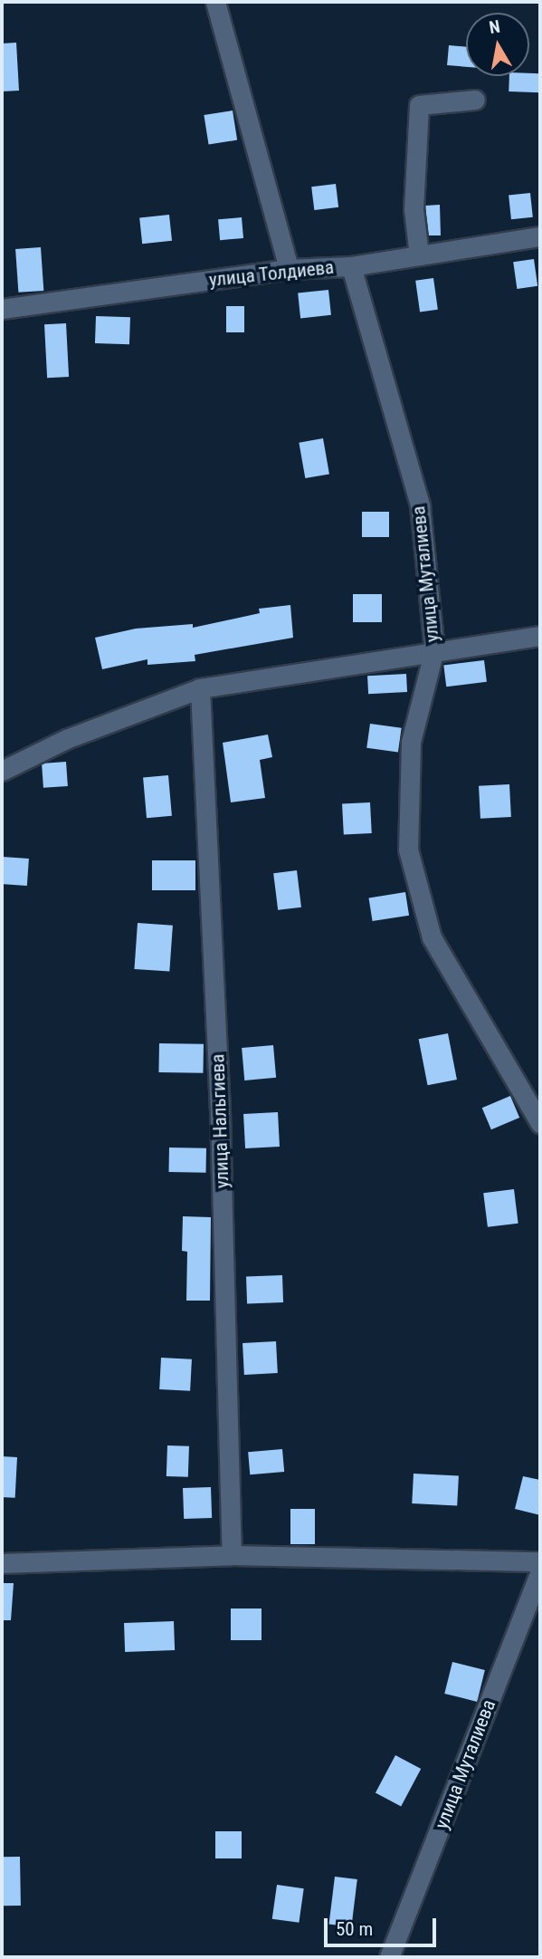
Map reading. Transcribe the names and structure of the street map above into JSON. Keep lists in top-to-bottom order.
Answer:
{
  "streets": {
    "street": ["улица Толдиева", "улица Муталиева", "улица Нальгиева"]
  },
  "crossings": [
    ["улица Толдиева", "улица Муталиева"]
  ],
  "scale_bar": "50 m",
  "north": "top"
}
